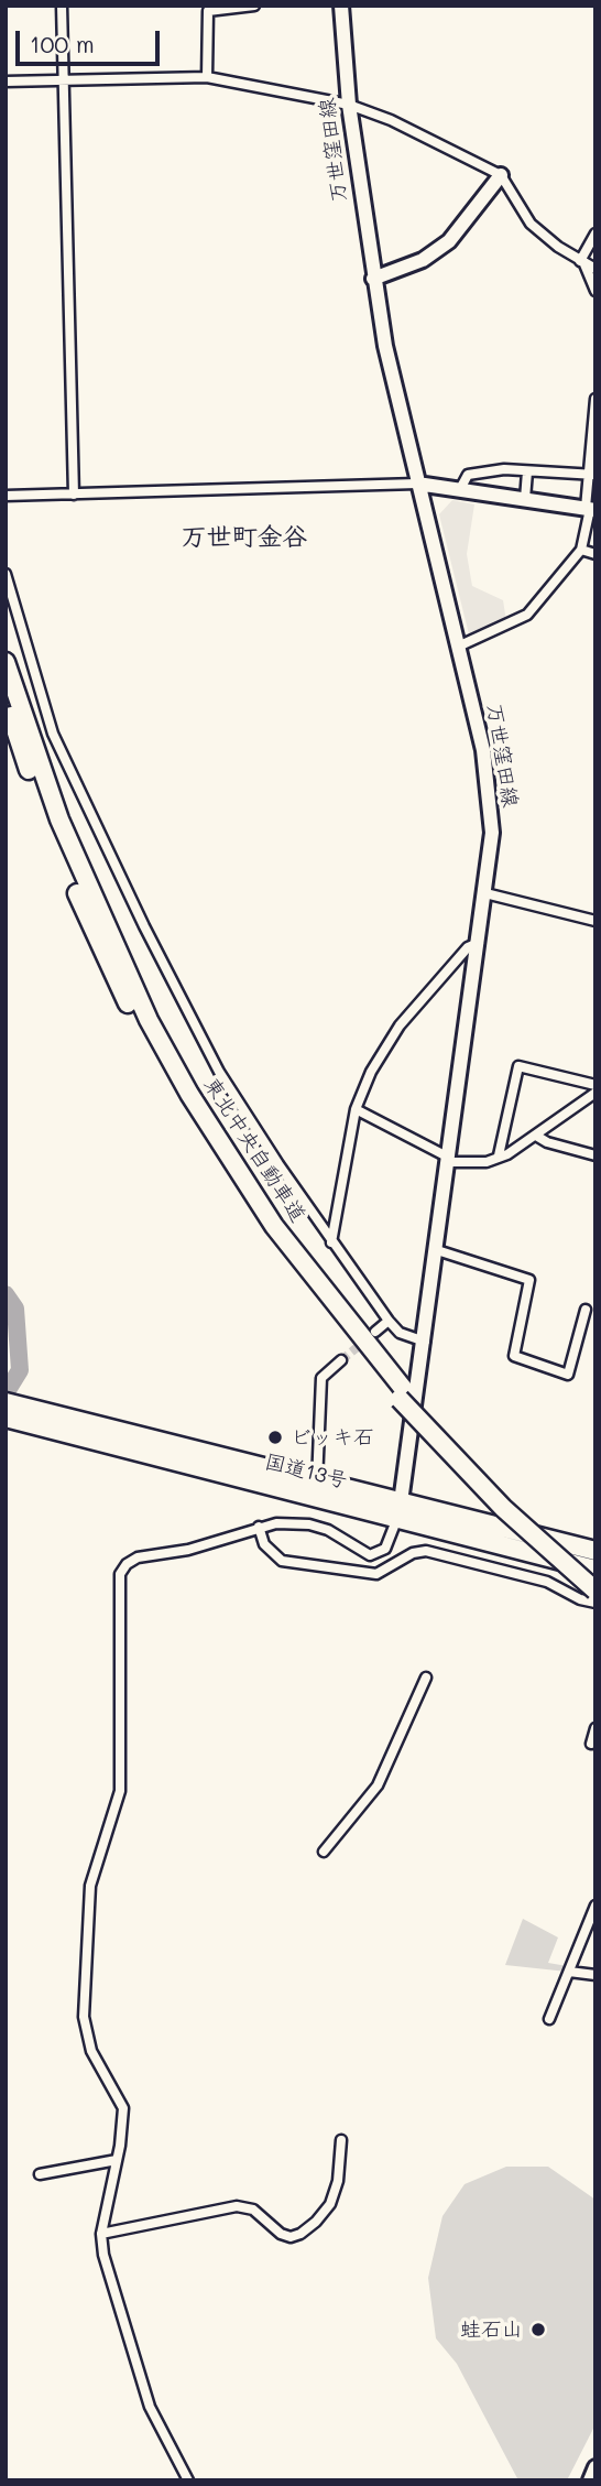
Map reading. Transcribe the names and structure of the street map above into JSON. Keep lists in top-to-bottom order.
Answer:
{
  "streets": {
    "highway": ["東北中央自動車道", "国道13号"],
    "main road": ["万世窪田線"]
  },
  "crossings": [
    ["万世窪田線", "国道13号"]
  ],
  "districts": ["万世町金谷"],
  "places": ["ビッキ石", "蛙石山"],
  "scale_bar": "100 m"
}
